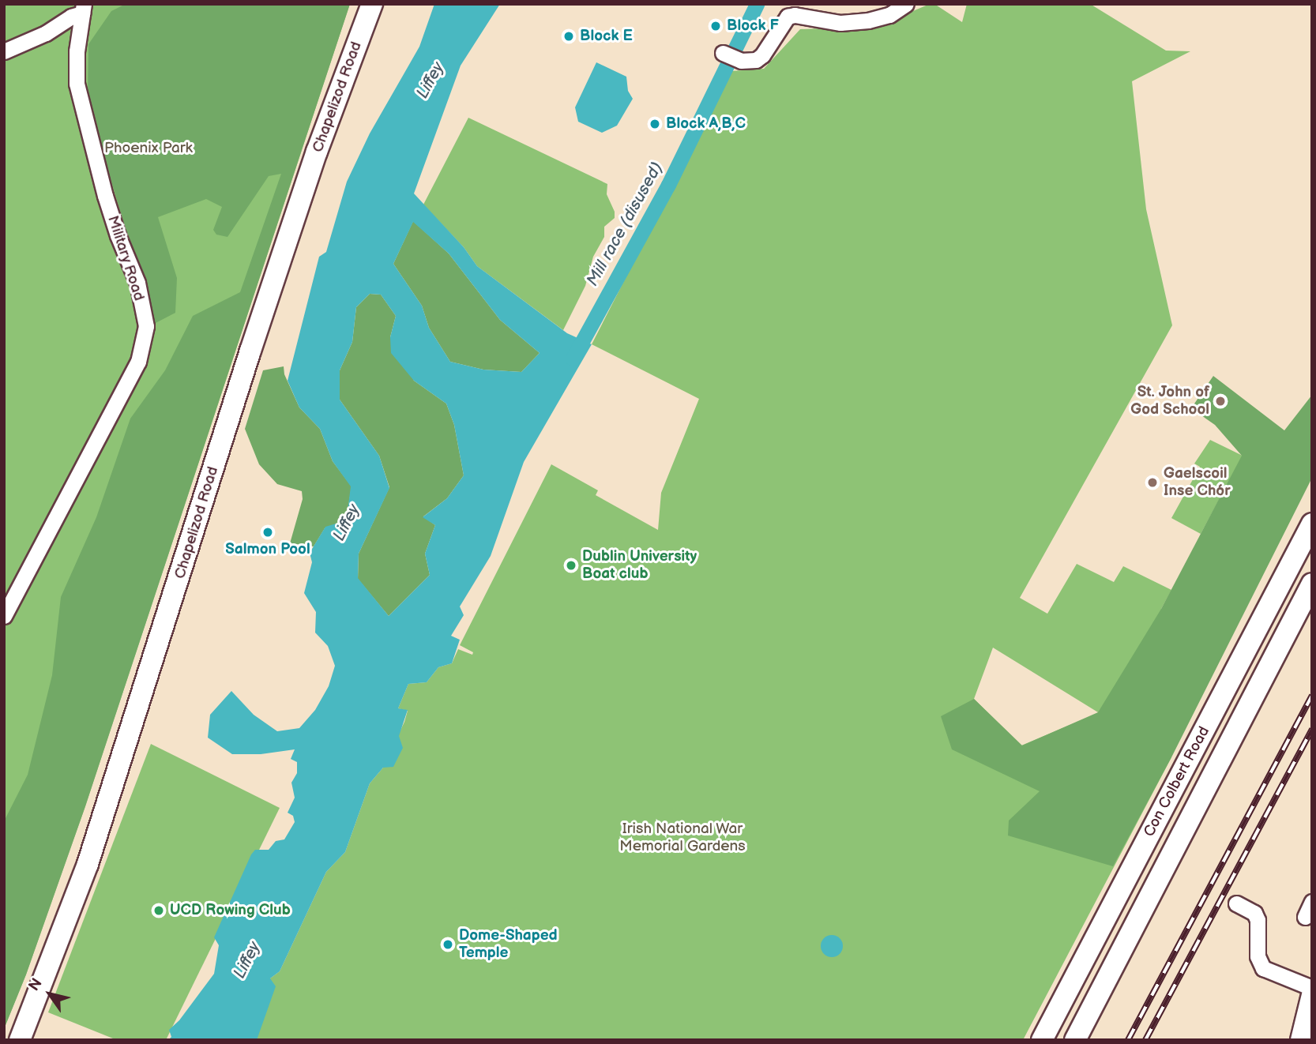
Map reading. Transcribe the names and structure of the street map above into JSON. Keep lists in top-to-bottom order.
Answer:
{
  "streets": {
    "main road": ["Chapelizod Road", "Con Colbert Road"],
    "street": ["Military Road"]
  },
  "water": ["Liffey", "Mill race (disused)"],
  "parks": ["Phoenix Park", "Irish National War Memorial Gardens"],
  "places": [
    "Block F",
    "Block E",
    "Block A,B,C",
    "St. John of God School",
    "Gaelscoil Inse Chór",
    "Salmon Pool",
    "Dublin University Boat club",
    "UCD Rowing Club",
    "Dome-Shaped Temple"
  ],
  "north": "top left"
}
